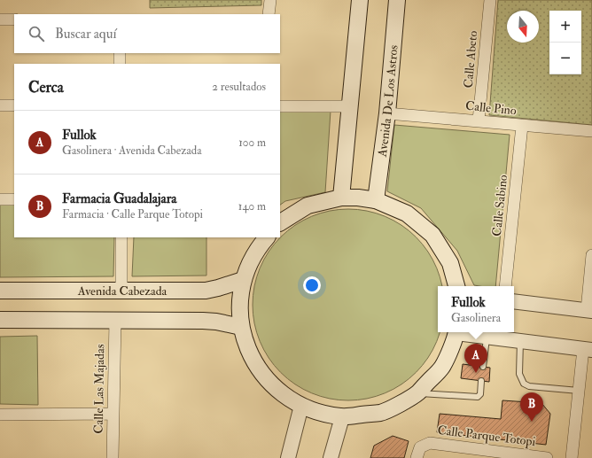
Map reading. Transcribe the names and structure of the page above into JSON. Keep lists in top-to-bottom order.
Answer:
{
  "streets": {
    "main road": ["Avenida De Los Astros", "Avenida Cabezada"],
    "street": [
      "Calle Abeto",
      "Calle Pino",
      "Calle Sabino",
      "Calle Las Majadas",
      "Calle Parque Totopi"
    ]
  },
  "crossings": [
    ["Calle Abeto", "Calle Pino"],
    ["Avenida De Los Astros", "Calle Pino"],
    ["Calle Pino", "Calle Sabino"]
  ],
  "north": "bottom",
  "page": {
    "map_buttons": ["+", "−"],
    "search": "Buscar aquí",
    "heading": ["Cerca", "2 resultados"],
    "list": [
      {
        "mark": "A",
        "name": "Fullok",
        "note": "Gasolinera · Avenida Cabezada",
        "value": "100 m"
      },
      {
        "mark": "B",
        "name": "Farmacia Guadalajara",
        "note": "Farmacia · Calle Parque Totopi",
        "value": "140 m"
      }
    ],
    "popup": ["Fullok", "Gasolinera"],
    "pins": ["A", "B"]
  }
}
